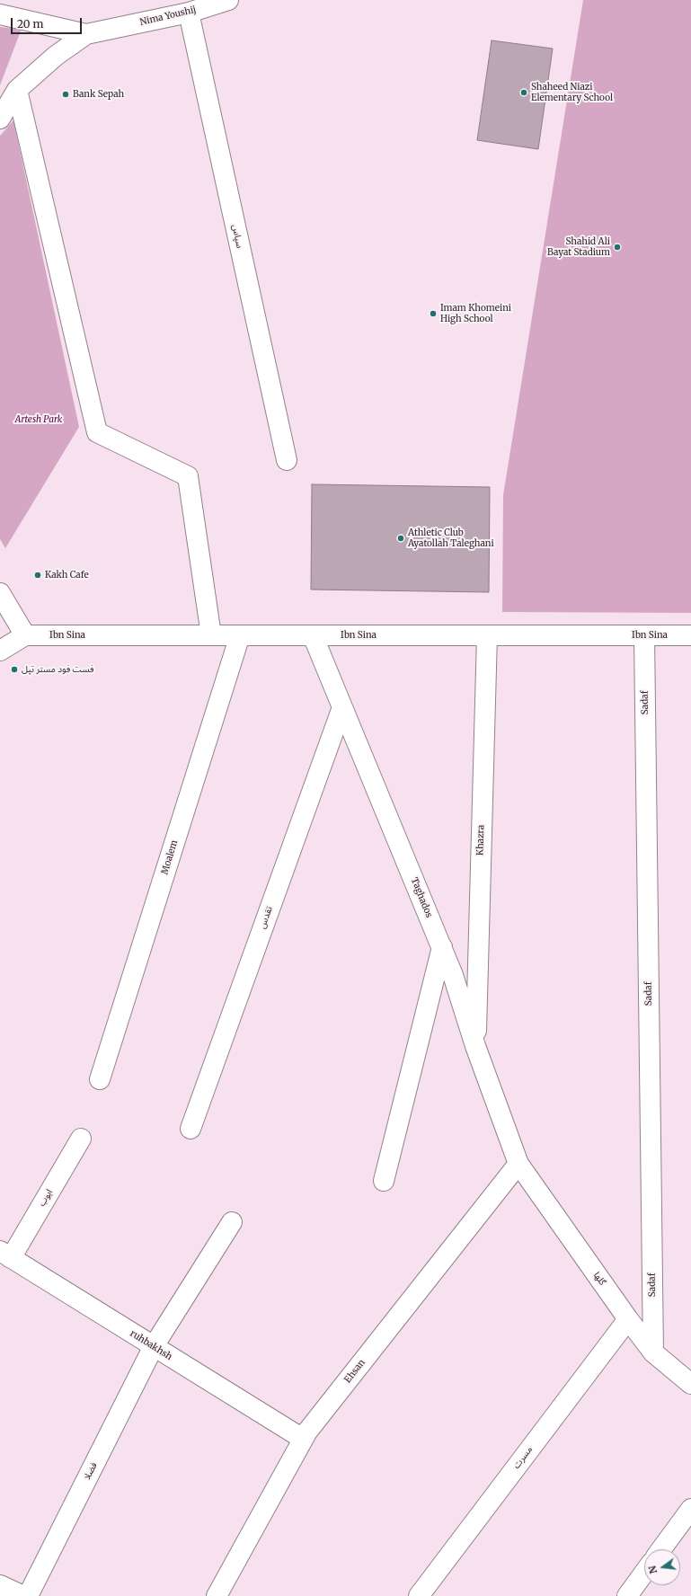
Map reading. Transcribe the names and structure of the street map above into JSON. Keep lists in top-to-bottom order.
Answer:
{
  "streets": {
    "street": [
      "Nima Youshij",
      "سپاس",
      "Ibn Sina",
      "Sadaf",
      "Khazra",
      "Moalem",
      "Taghados",
      "تقدس",
      "ایوب",
      "گلها",
      "ruhbakhsh",
      "Ehsan",
      "مسرت",
      "فضلا"
    ]
  },
  "crossings": [
    ["Nima Youshij", "سپاس"],
    ["Ibn Sina", "Sadaf"],
    ["Ibn Sina", "Khazra"],
    ["Ibn Sina", "Moalem"],
    ["Ibn Sina", "Taghados"],
    ["Sadaf", "گلها"],
    ["Khazra", "Taghados"],
    ["Taghados", "تقدس"],
    ["Taghados", "گلها"],
    ["Taghados", "Ehsan"],
    ["ایوب", "ruhbakhsh"],
    ["گلها", "Ehsan"],
    ["گلها", "مسرت"],
    ["ruhbakhsh", "Ehsan"],
    ["ruhbakhsh", "فضلا"]
  ],
  "parks": ["Artesh Park"],
  "places": [
    "Shaheed Niazi Elementary School",
    "Bank Sepah",
    "Shahid Ali Bayat Stadium",
    "Imam Khomeini High School",
    "Athletic Club Ayatollah Taleghani",
    "Kakh Cafe",
    "فست فود مستر تپل"
  ],
  "scale_bar": "20 m",
  "north": "left"
}
